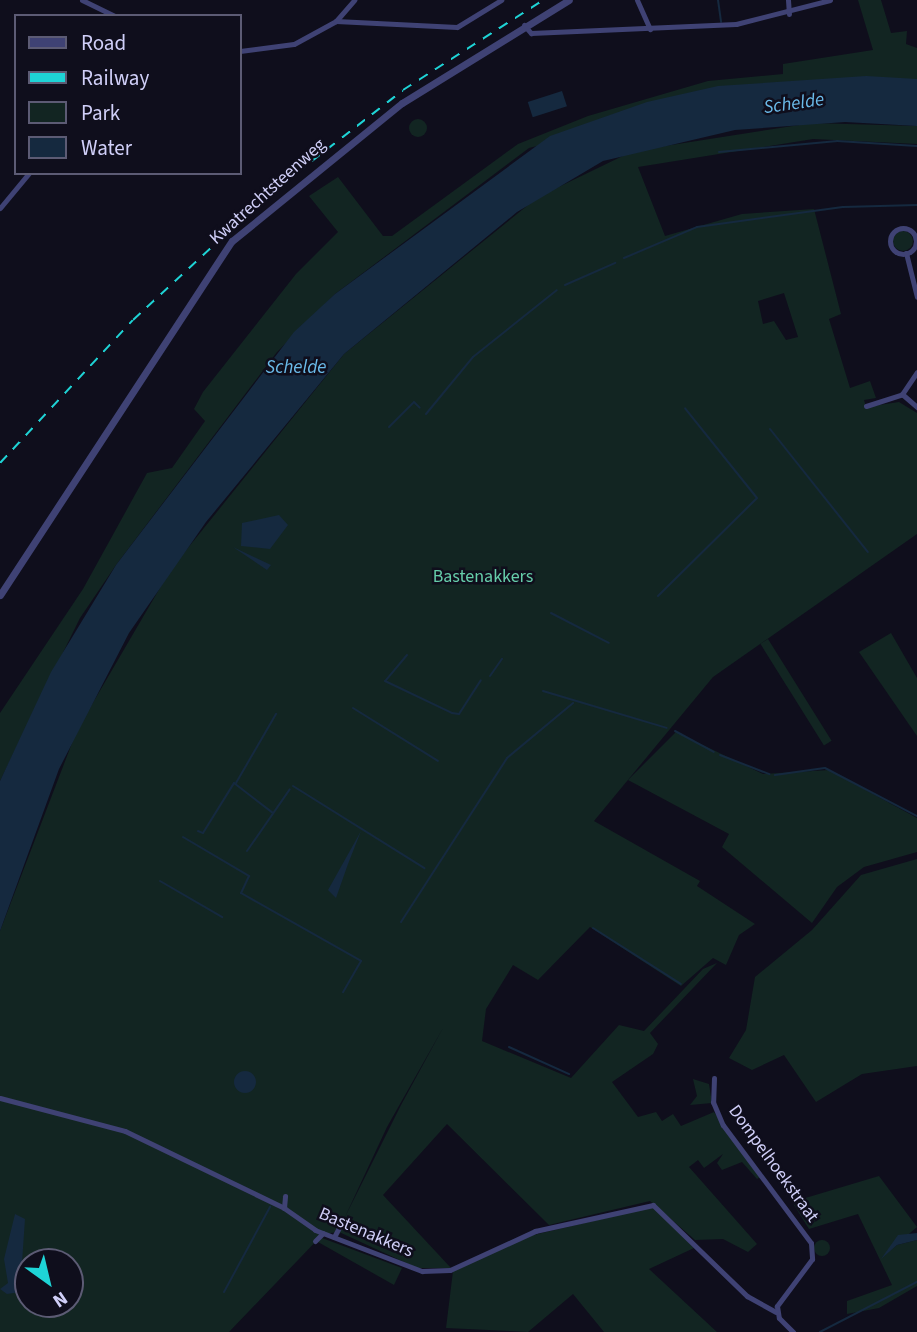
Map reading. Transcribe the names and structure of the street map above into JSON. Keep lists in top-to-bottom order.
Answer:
{
  "streets": {
    "street": ["Kwatrechtsteenweg", "Dompelhoekstraat", "Bastenakkers"]
  },
  "crossings": [
    ["Dompelhoekstraat", "Bastenakkers"]
  ],
  "water": ["Schelde"],
  "parks": ["Bastenakkers"],
  "legend": [
    "Road",
    "Railway",
    "Park",
    "Water"
  ],
  "north": "bottom right"
}
